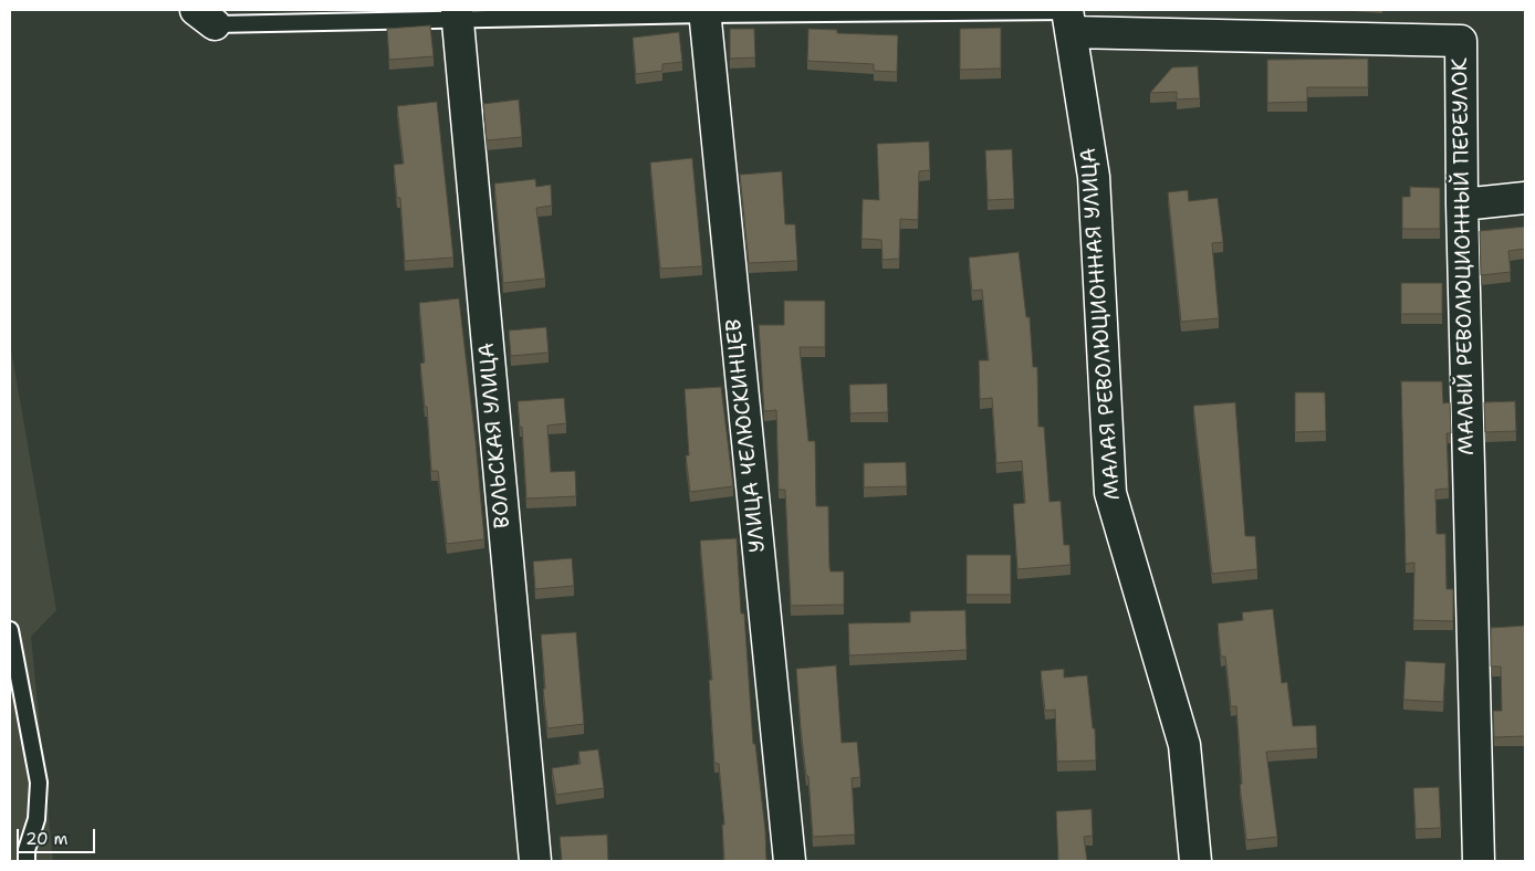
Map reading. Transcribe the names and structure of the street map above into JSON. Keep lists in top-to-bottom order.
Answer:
{
  "streets": {
    "street": [
      "МАЛЫЙ РЕВОЛЮЦИОННЫЙ ПЕРЕУЛОК",
      "МАЛАЯ РЕВОЛЮЦИОННАЯ УЛИЦА",
      "ВОЛЬСКАЯ УЛИЦА",
      "УЛИЦА ЧЕЛЮСКИНЦЕВ"
    ]
  },
  "crossings": [
    ["МАЛЫЙ РЕВОЛЮЦИОННЫЙ ПЕРЕУЛОК", "МАЛАЯ РЕВОЛЮЦИОННАЯ УЛИЦА"]
  ],
  "scale_bar": "20 m"
}
